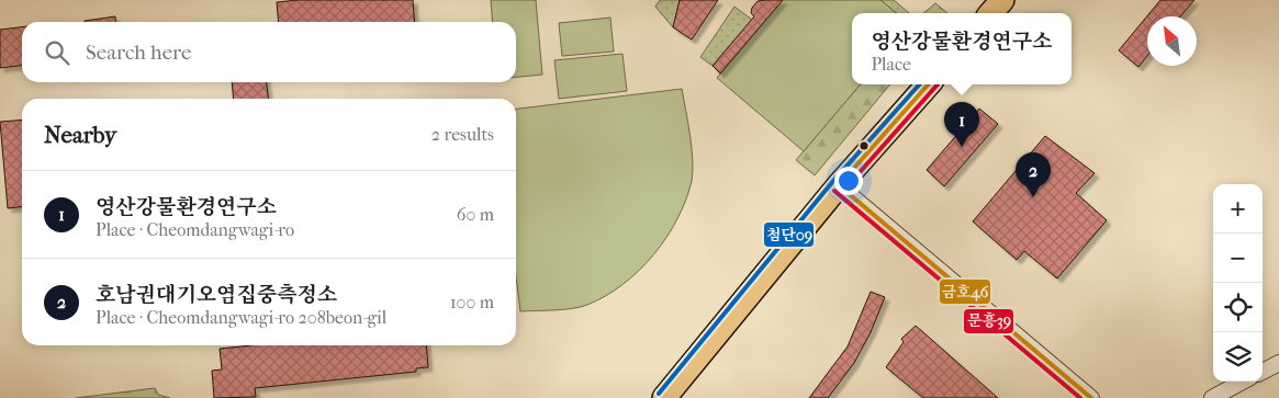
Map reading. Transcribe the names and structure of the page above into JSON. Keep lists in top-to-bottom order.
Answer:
{
  "lines": ["transit line 금호46", "transit line 문흥39", "transit line 첨단09"],
  "north": "top left",
  "page": {
    "popup": ["영산강물환경연구소", "Place"],
    "search": "Search here",
    "heading": ["Nearby", "2 results"],
    "pins": ["1", "2"],
    "list": [
      {
        "mark": "1",
        "name": "영산강물환경연구소",
        "note": "Place · Cheomdangwagi-ro",
        "value": "60 m"
      },
      {
        "mark": "2",
        "name": "호남권대기오염집중측정소",
        "note": "Place · Cheomdangwagi-ro 208beon-gil",
        "value": "100 m"
      }
    ],
    "map_buttons": ["+", "−"]
  }
}
